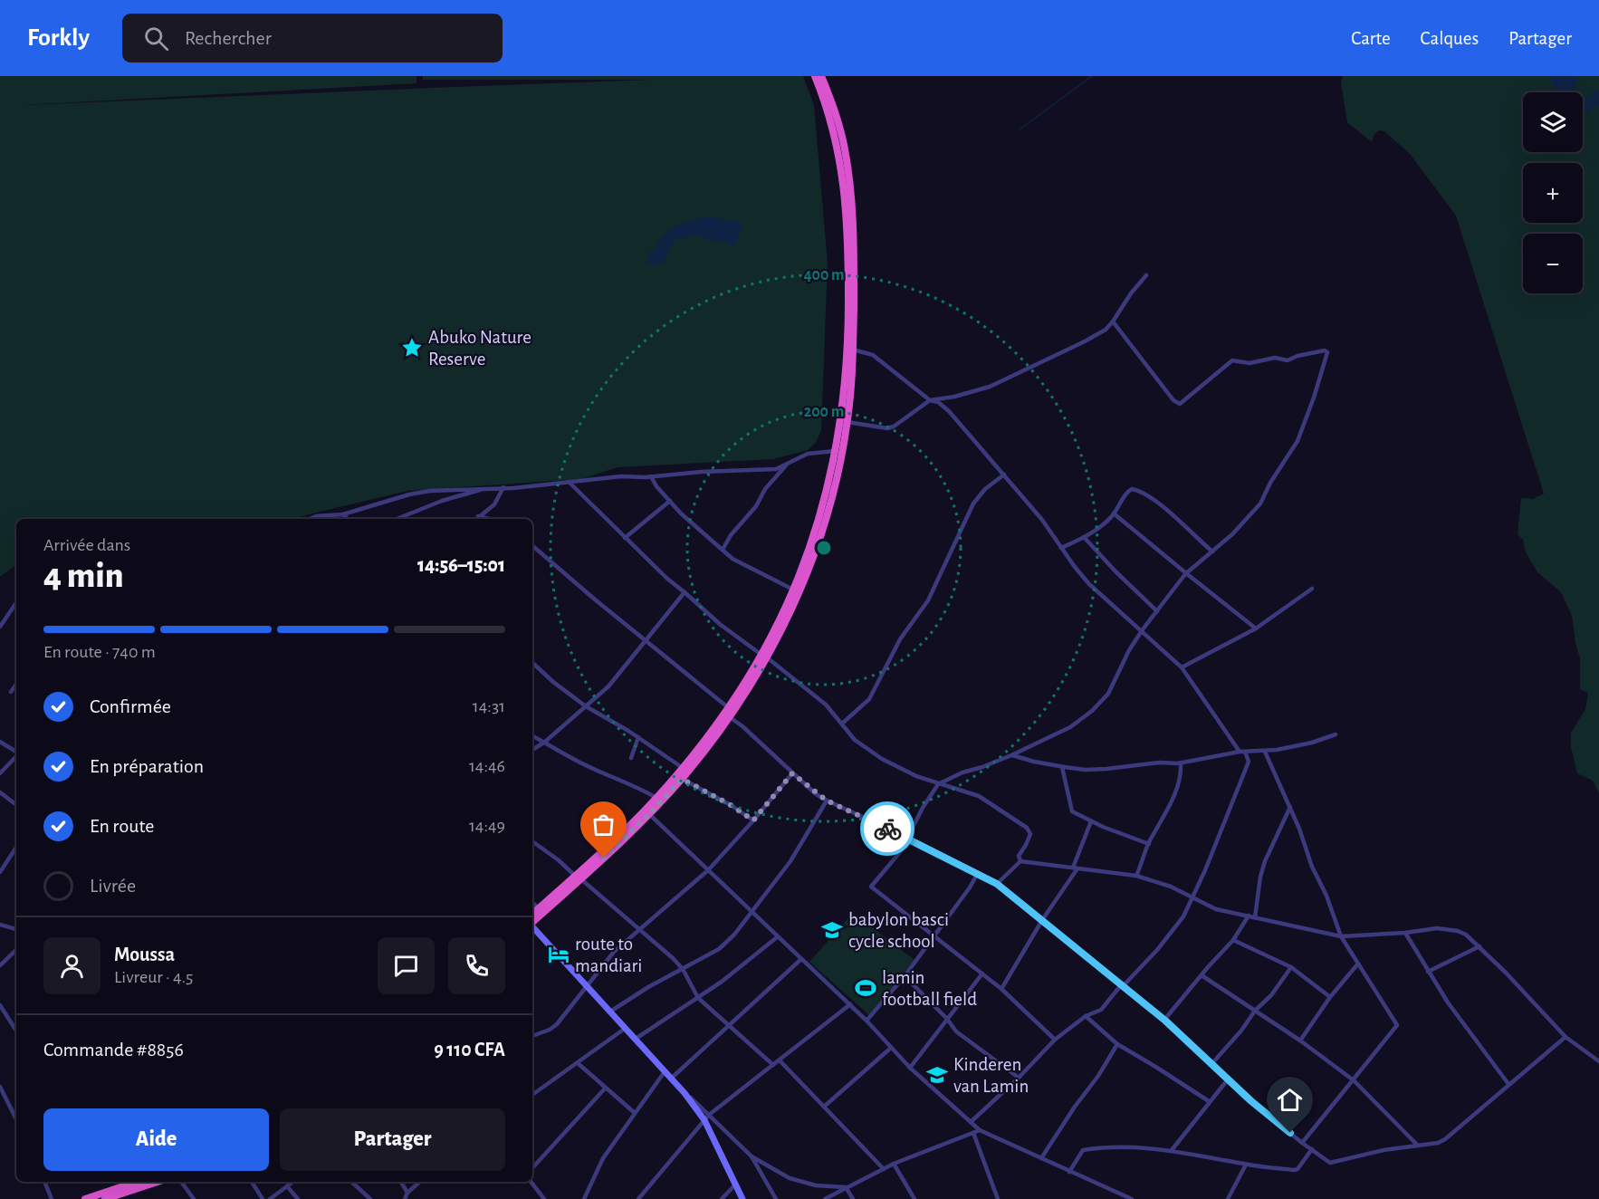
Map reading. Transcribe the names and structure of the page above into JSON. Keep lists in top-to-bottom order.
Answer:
{
  "places": {
    "place": ["Abuko Nature Reserve"],
    "school or university": ["babylon basci cycle school", "Kinderen van Lamin"],
    "hotel": ["route to mandiari"],
    "sports": ["lamin football field"]
  },
  "page": {
    "header": "Forkly",
    "search": "Rechercher",
    "nav": ["Carte", "Calques", "Partager"],
    "map_buttons": ["+", "−"],
    "heading": ["4 min", "Arrivée dans", "14:56–15:01"],
    "panel": [
      "Moussa",
      "Livreur · 4.5",
      "Commande #8856",
      "9 110 CFA"
    ],
    "bar": "En route · 740 m",
    "list": [
      ["Confirmée", "14:31"],
      ["En préparation", "14:46"],
      ["En route", "14:49"],
      "Livrée"
    ],
    "buttons": ["Aide", "Partager"]
  },
  "rings": ["400 m", "200 m"]
}
